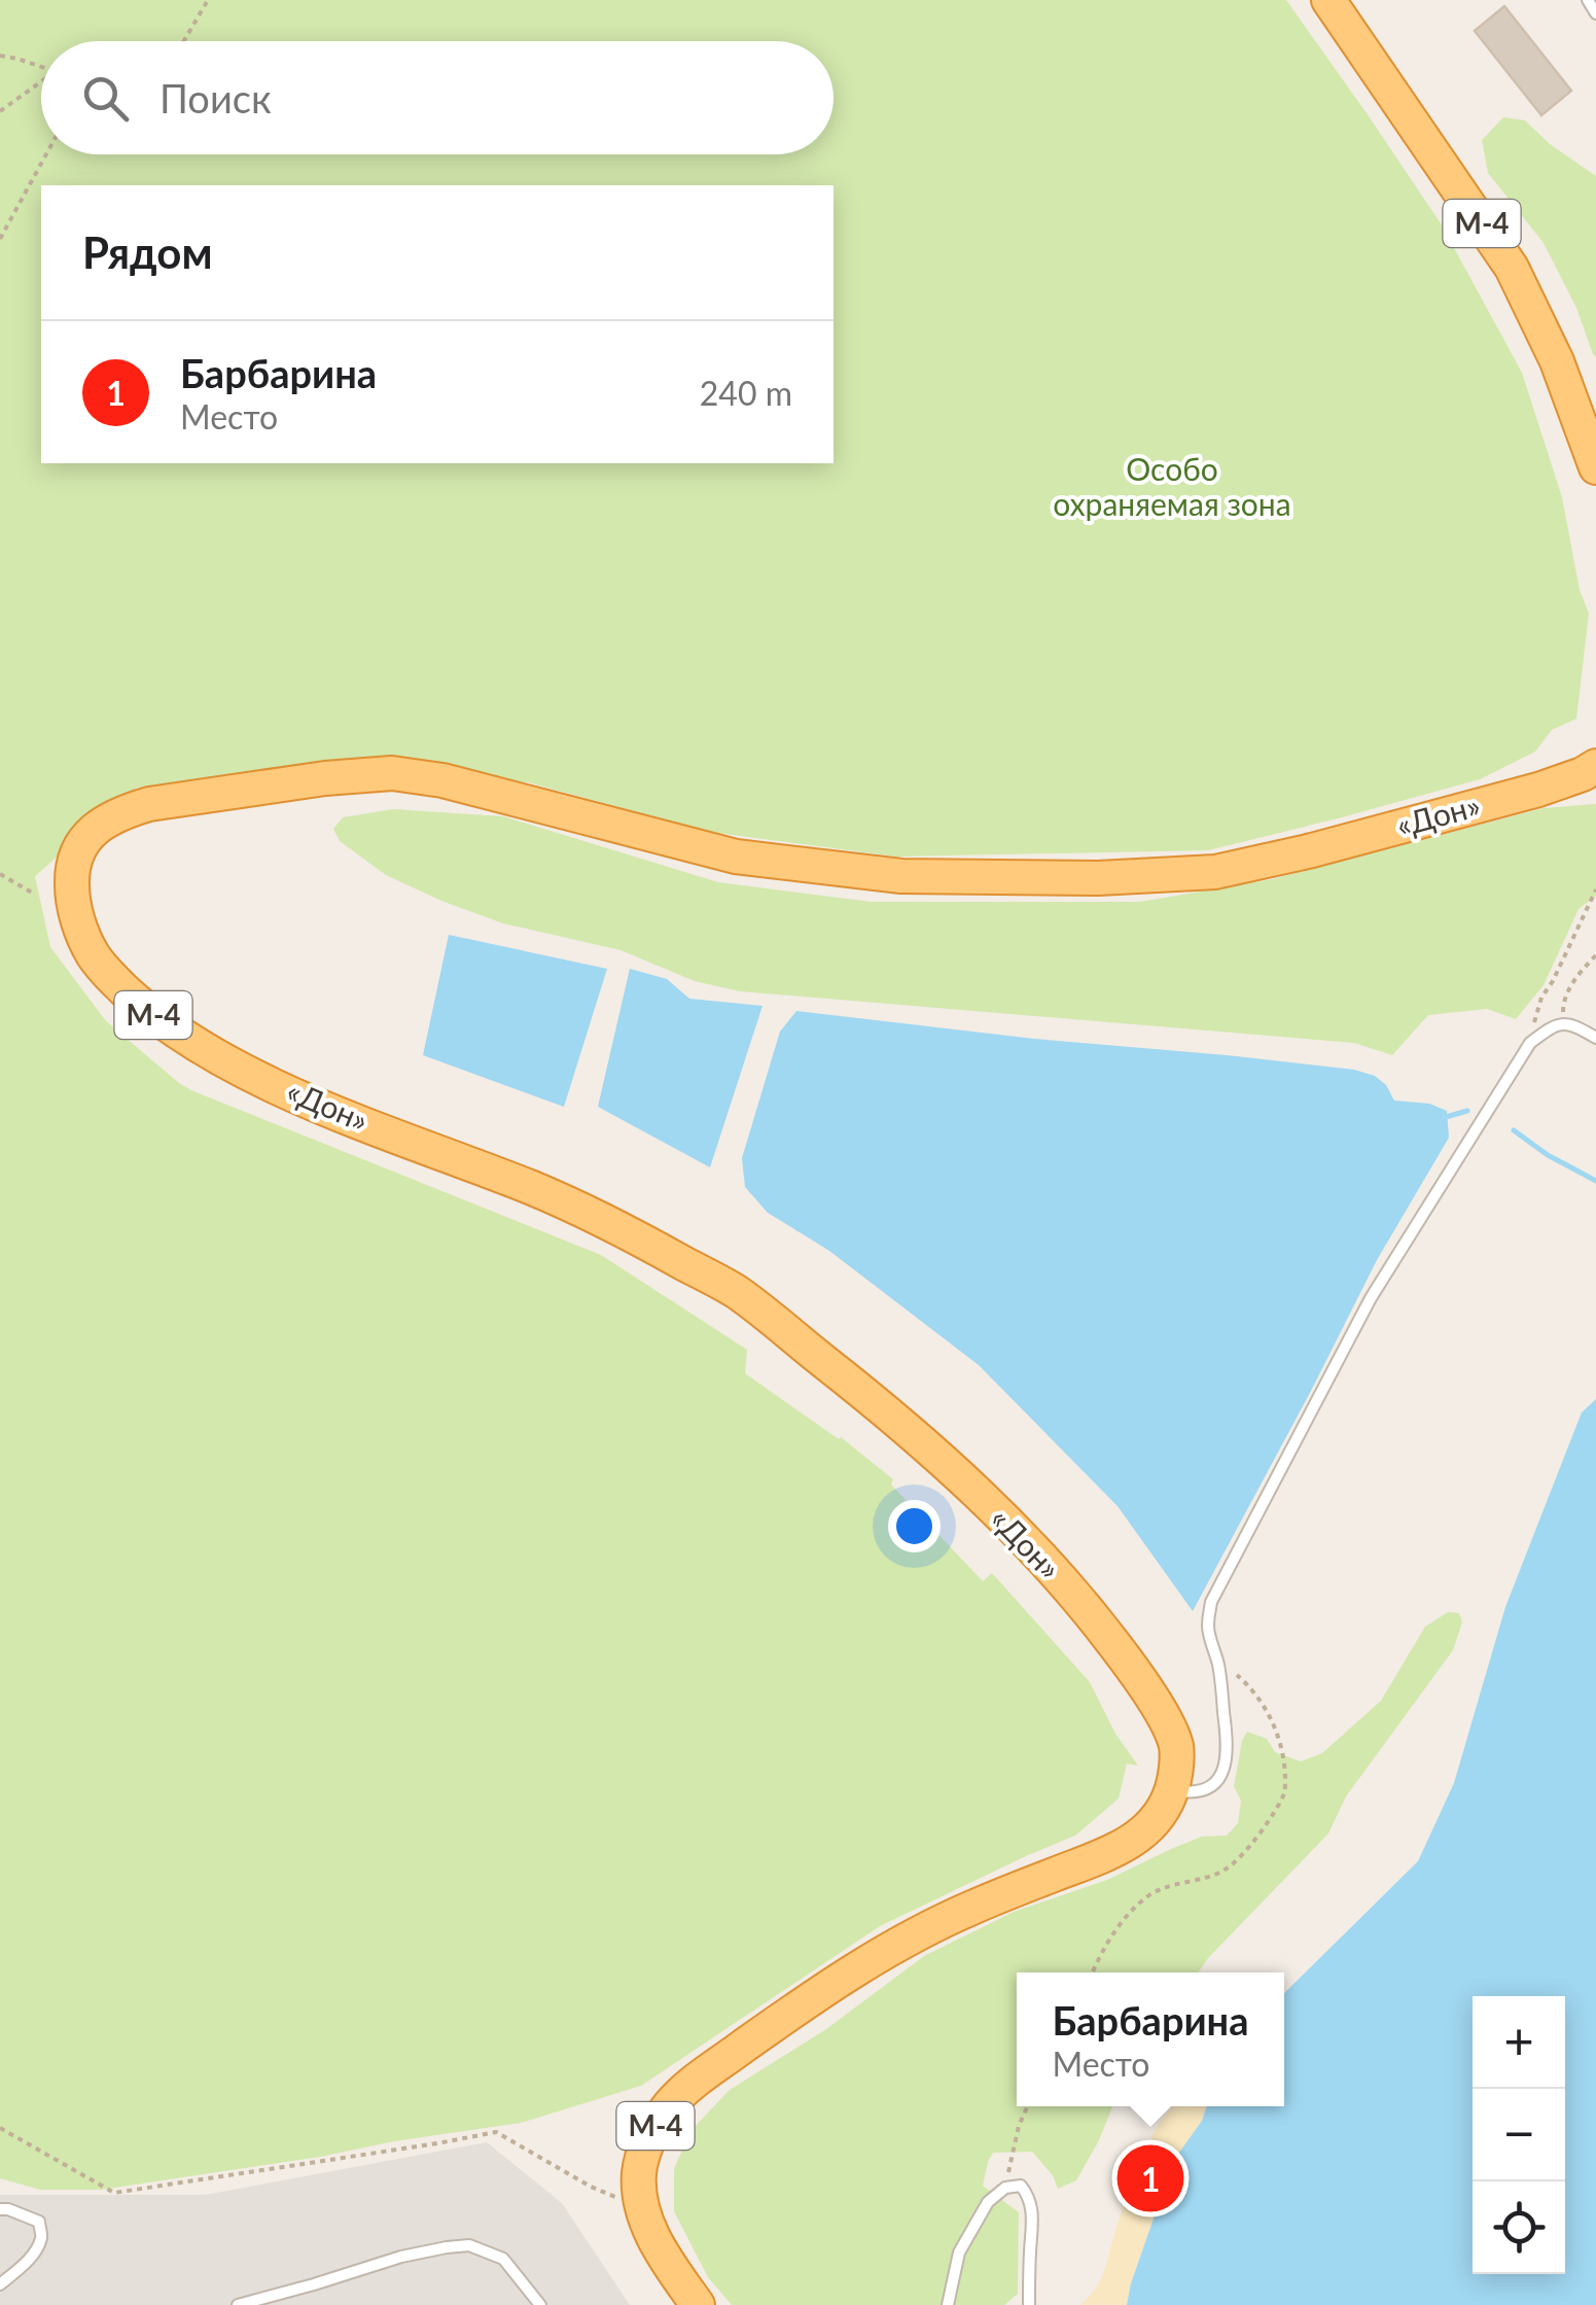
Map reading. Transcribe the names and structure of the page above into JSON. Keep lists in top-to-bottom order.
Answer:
{
  "streets": {
    "highway": ["М-4", "«Дон»"]
  },
  "crossings": [
    ["М-4", "«Дон»"]
  ],
  "parks": ["Особо охраняемая зона"],
  "page": {
    "search": "Поиск",
    "heading": "Рядом",
    "list": [
      {
        "mark": "1",
        "name": "Барбарина",
        "note": "Место",
        "value": "240 m"
      }
    ],
    "popup": ["Барбарина", "Место"],
    "map_buttons": ["+", "−"],
    "pins": "1"
  }
}
